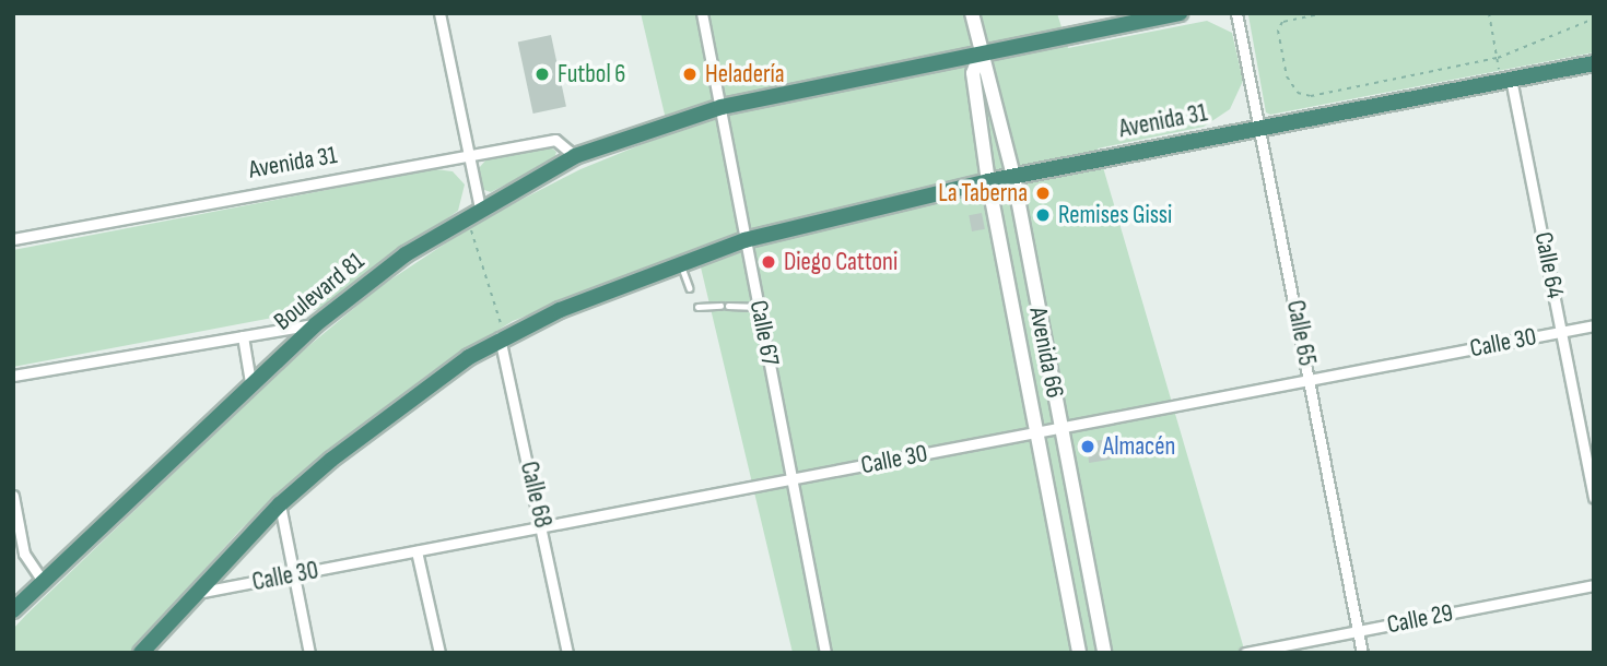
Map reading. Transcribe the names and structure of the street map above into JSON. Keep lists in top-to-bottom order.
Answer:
{
  "streets": {
    "highway": ["Avenida 31", "Boulevard 81"],
    "main road": ["Avenida 66"],
    "street": [
      "Calle 64",
      "Calle 67",
      "Calle 65",
      "Calle 30",
      "Calle 68",
      "Calle 29"
    ]
  },
  "crossings": [
    ["Avenida 31", "Calle 64"],
    ["Avenida 31", "Boulevard 81"],
    ["Avenida 31", "Calle 67"],
    ["Avenida 31", "Calle 65"],
    ["Avenida 31", "Avenida 66"],
    ["Calle 64", "Calle 30"],
    ["Boulevard 81", "Calle 67"],
    ["Calle 67", "Calle 30"],
    ["Calle 65", "Calle 30"],
    ["Calle 65", "Calle 29"],
    ["Calle 30", "Avenida 66"],
    ["Calle 30", "Calle 68"]
  ],
  "places": [
    "Futbol 6",
    "Heladería",
    "La Taberna",
    "Remises Gissi",
    "Diego Cattoni",
    "Almacén"
  ]
}
